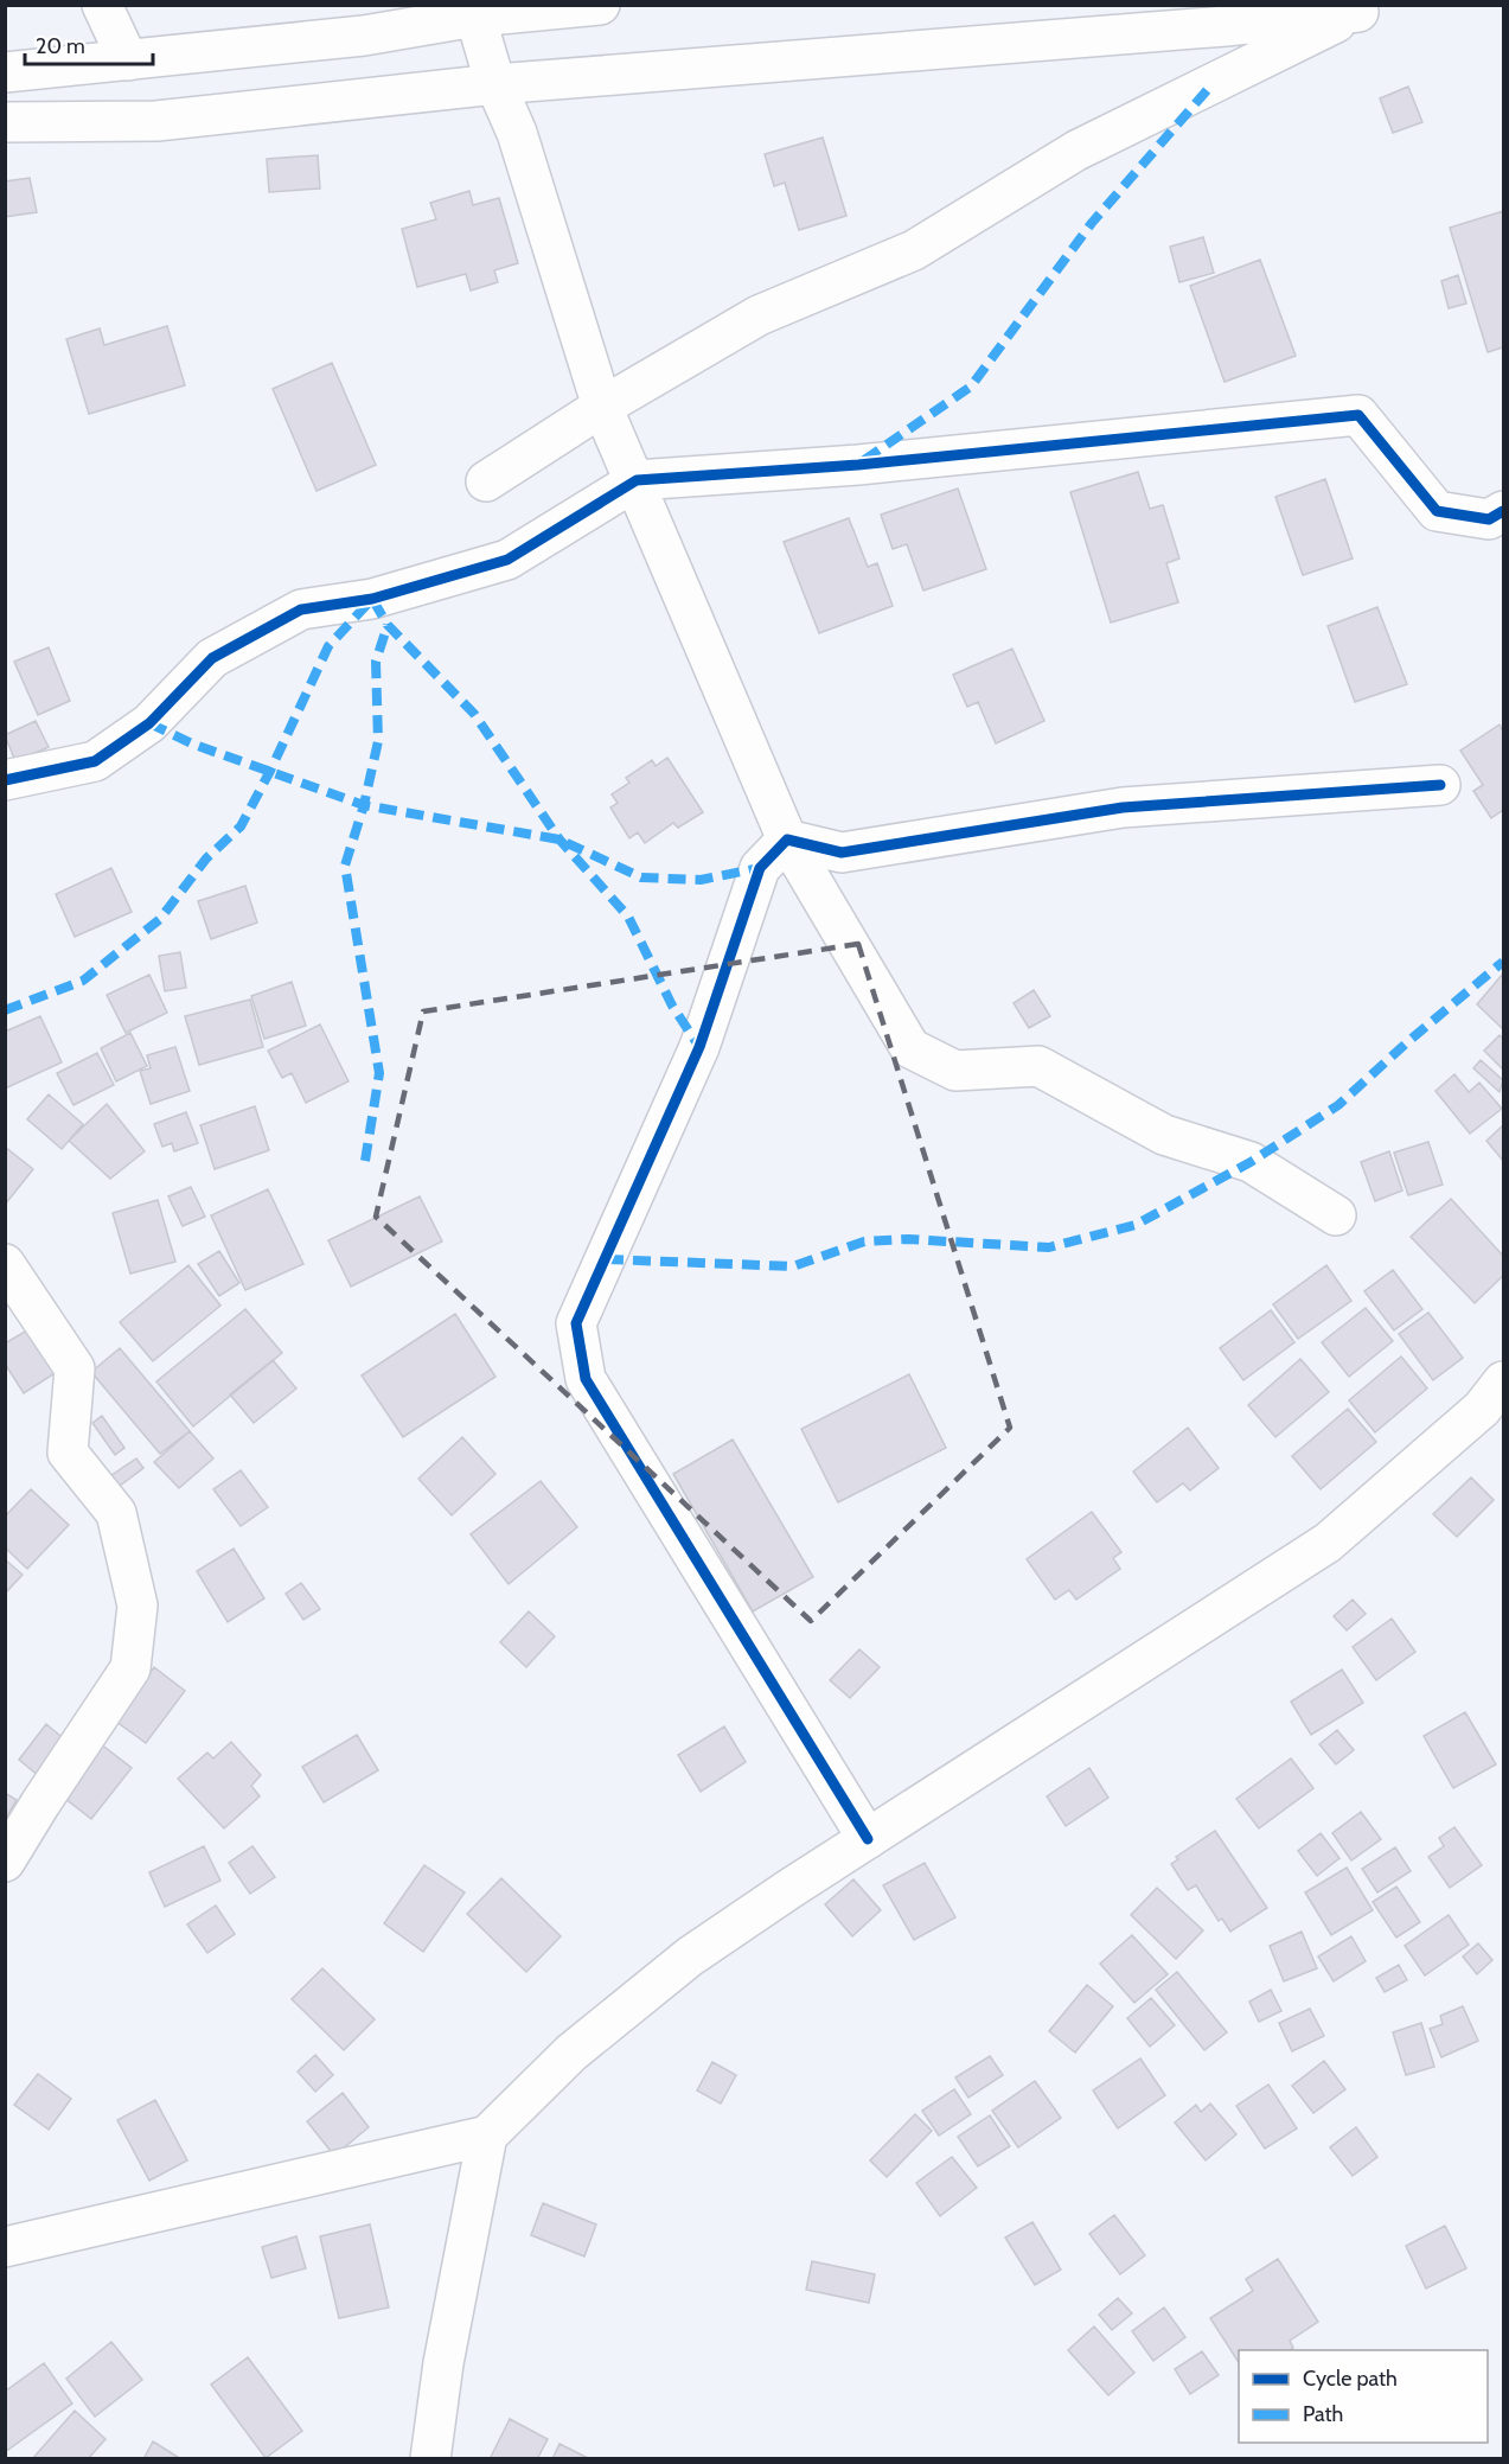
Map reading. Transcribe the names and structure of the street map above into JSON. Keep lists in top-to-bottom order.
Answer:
{
  "legend": ["Cycle path", "Path"],
  "scale_bar": "20 m"
}
